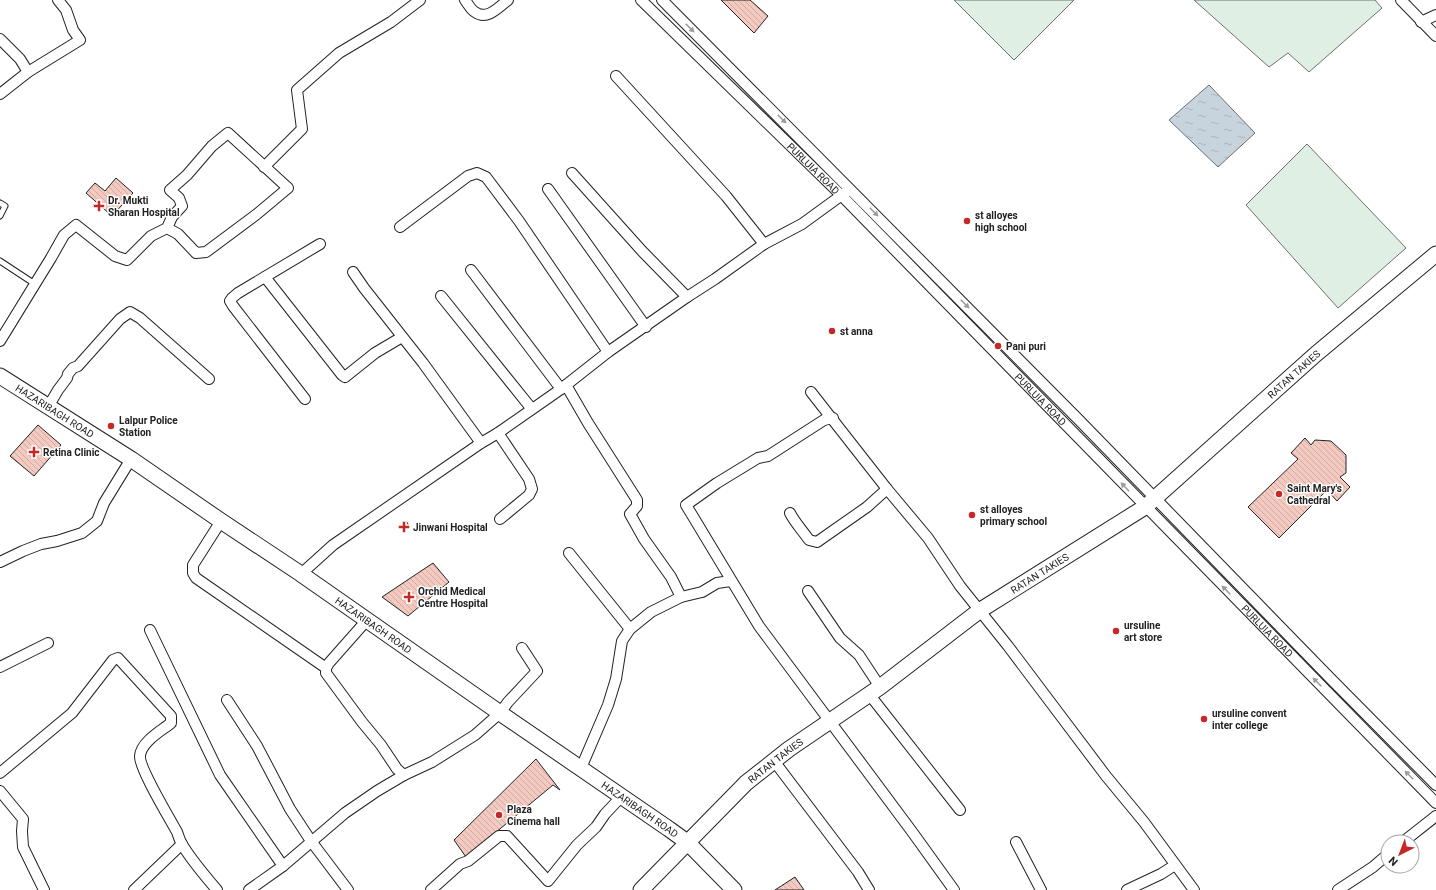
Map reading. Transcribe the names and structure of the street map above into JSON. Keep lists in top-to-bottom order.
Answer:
{
  "streets": {
    "street": ["PURLUIA ROAD", "RATAN TAKIES", "HAZARIBAGH ROAD"]
  },
  "crossings": [
    ["PURLUIA ROAD", "RATAN TAKIES"],
    ["RATAN TAKIES", "HAZARIBAGH ROAD"]
  ],
  "places": {
    "health": [
      "Dr. Mukti Sharan Hospital",
      "Retina Clinic",
      "Jinwani Hospital",
      "Orchid Medical Centre Hospital"
    ],
    "other": [
      "st alloyes high school",
      "st anna",
      "Pani puri",
      "Lalpur Police Station",
      "Saint Mary's Cathedral",
      "st alloyes primary school",
      "ursuline art store",
      "ursuline convent inter college",
      "Plaza Cinema hall"
    ]
  },
  "north": "bottom left"
}
